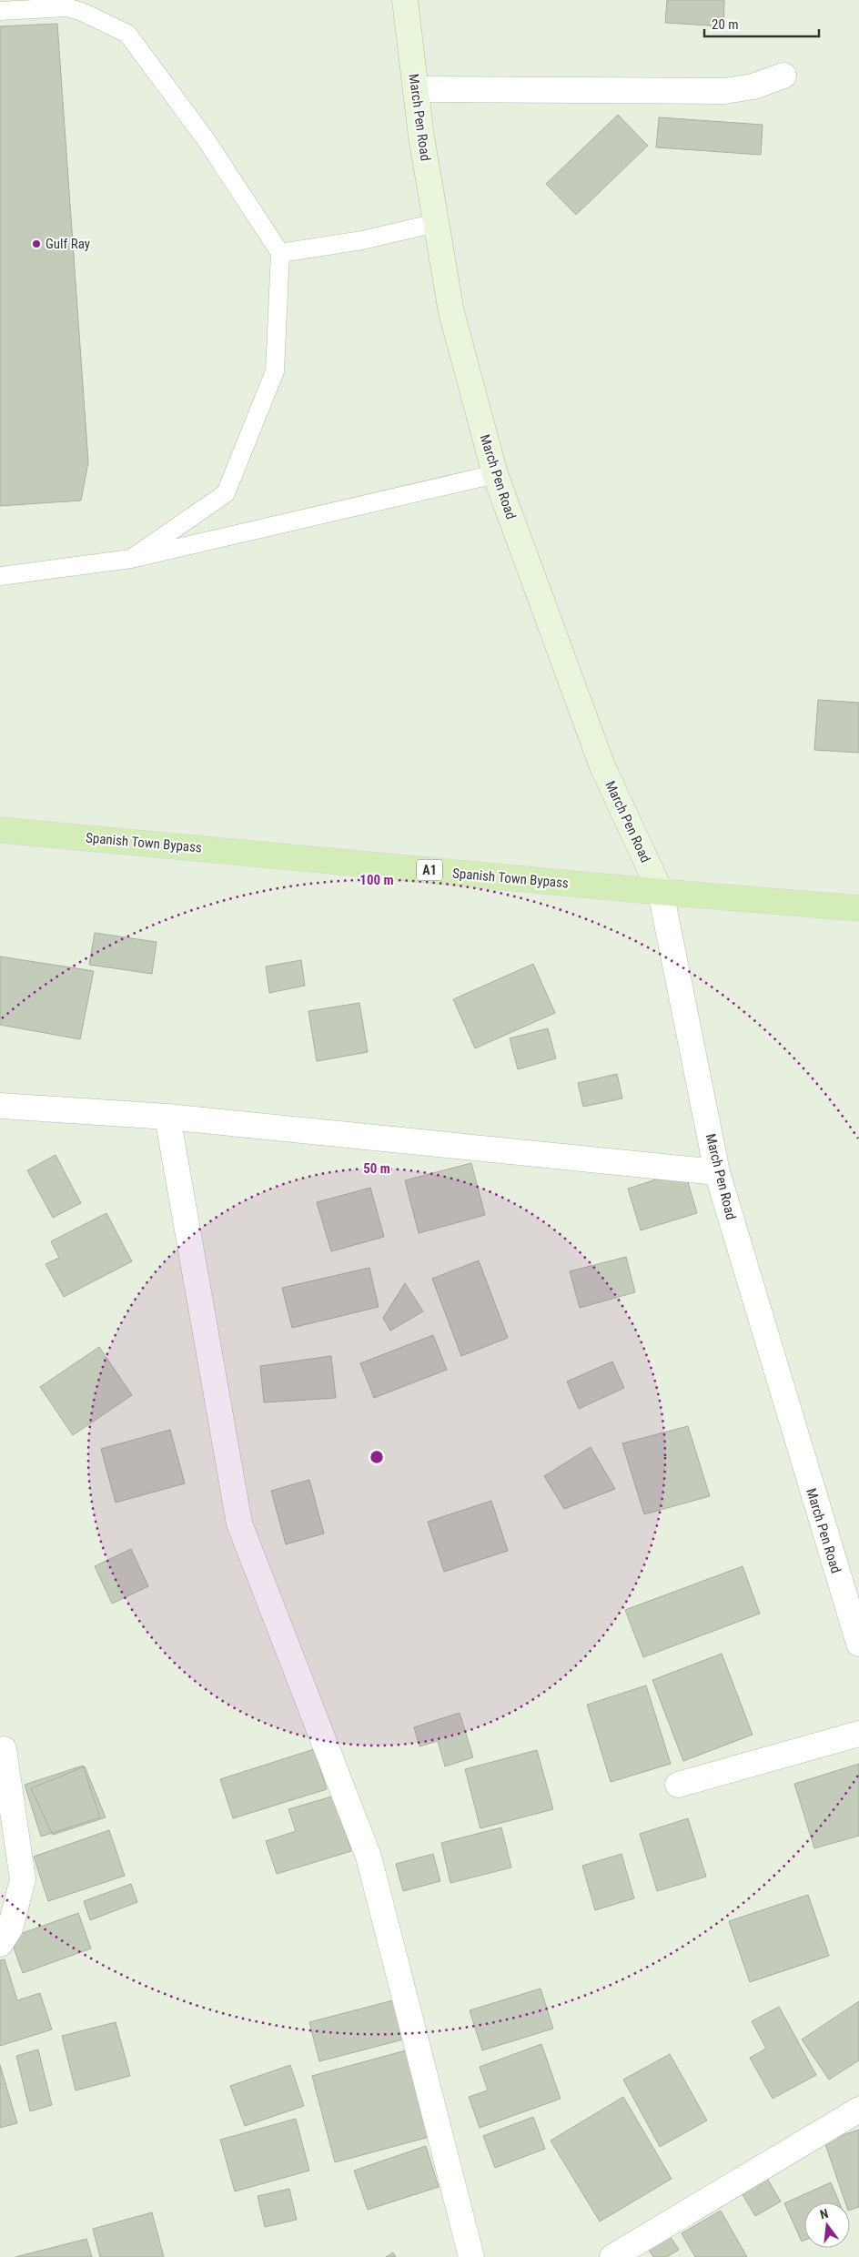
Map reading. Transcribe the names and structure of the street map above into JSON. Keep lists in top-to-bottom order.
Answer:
{
  "streets": {
    "main road": ["Spanish Town Bypass", "A1"],
    "street": ["March Pen Road"]
  },
  "crossings": [
    ["March Pen Road", "Spanish Town Bypass"]
  ],
  "places": ["Gulf Ray"],
  "scale_bar": "20 m",
  "north": "top",
  "rings": ["100 m", "50 m"]
}
